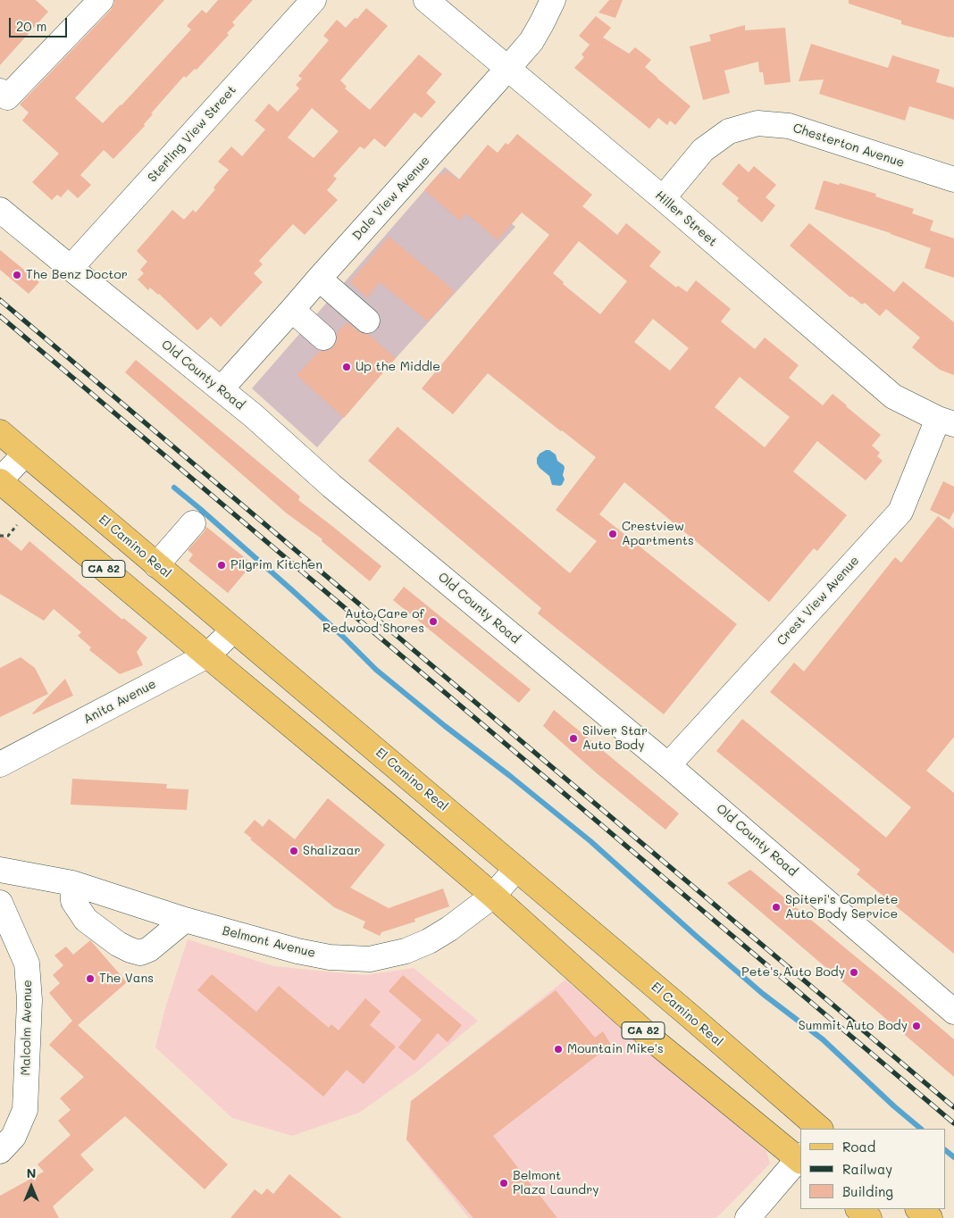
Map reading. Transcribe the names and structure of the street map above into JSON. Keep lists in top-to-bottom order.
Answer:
{
  "streets": {
    "main road": ["El Camino Real", "CA 82"],
    "street": [
      "Sterling View Street",
      "Chesterton Avenue",
      "Dale View Avenue",
      "Hiller Street",
      "Old County Road",
      "Crest View Avenue",
      "Anita Avenue",
      "Belmont Avenue",
      "Malcolm Avenue"
    ]
  },
  "crossings": [
    ["Sterling View Street", "Old County Road"],
    ["Chesterton Avenue", "Hiller Street"],
    ["Dale View Avenue", "Hiller Street"],
    ["Dale View Avenue", "Old County Road"],
    ["Hiller Street", "Crest View Avenue"],
    ["Old County Road", "Crest View Avenue"],
    ["El Camino Real", "Anita Avenue"],
    ["El Camino Real", "Belmont Avenue"],
    ["CA 82", "Anita Avenue"],
    ["CA 82", "Belmont Avenue"]
  ],
  "places": [
    "The Benz Doctor",
    "Up the Middle",
    "Crestview Apartments",
    "Pilgrim Kitchen",
    "Auto Care of Redwood Shores",
    "Silver Star Auto Body",
    "Shalizaar",
    "Spiteri's Complete Auto Body Service",
    "Pete's Auto Body",
    "The Vans",
    "Summit Auto Body",
    "Mountain Mike's",
    "Belmont Plaza Laundry"
  ],
  "legend": ["Road", "Railway", "Building"],
  "scale_bar": "20 m",
  "north": "top"
}
